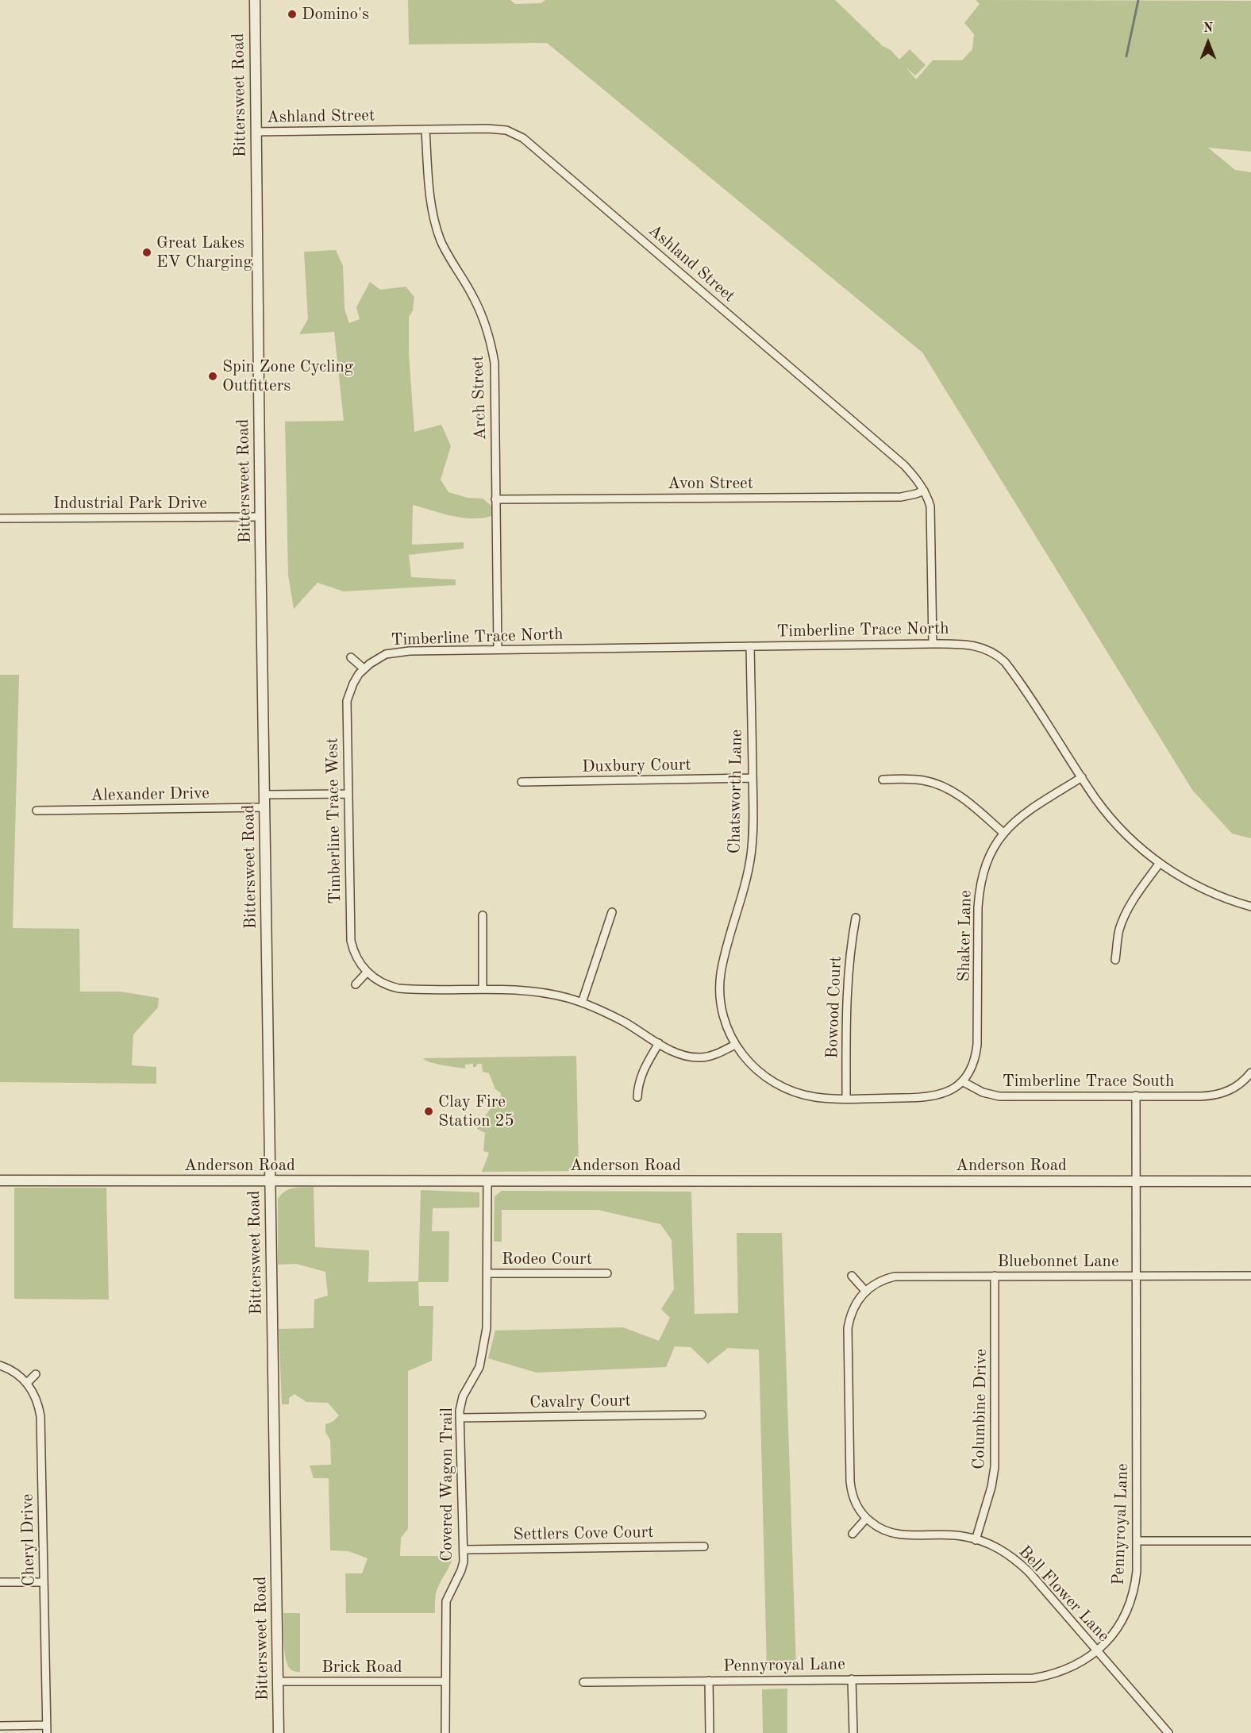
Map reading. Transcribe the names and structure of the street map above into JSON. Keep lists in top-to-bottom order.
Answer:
{
  "streets": {
    "street": [
      "Bittersweet Road",
      "Ashland Street",
      "Arch Street",
      "Avon Street",
      "Industrial Park Drive",
      "Timberline Trace North",
      "Duxbury Court",
      "Chatsworth Lane",
      "Alexander Drive",
      "Timberline Trace West",
      "Shaker Lane",
      "Bowood Court",
      "Timberline Trace South",
      "Anderson Road",
      "Rodeo Court",
      "Bluebonnet Lane",
      "Cavalry Court",
      "Columbine Drive",
      "Covered Wagon Trail",
      "Pennyroyal Lane",
      "Settlers Cove Court",
      "Cheryl Drive",
      "Bell Flower Lane",
      "Brick Road"
    ]
  },
  "crossings": [
    ["Bittersweet Road", "Ashland Street"],
    ["Bittersweet Road", "Industrial Park Drive"],
    ["Bittersweet Road", "Alexander Drive"],
    ["Bittersweet Road", "Anderson Road"],
    ["Bittersweet Road", "Brick Road"],
    ["Ashland Street", "Arch Street"],
    ["Ashland Street", "Avon Street"],
    ["Ashland Street", "Timberline Trace North"],
    ["Arch Street", "Avon Street"],
    ["Arch Street", "Timberline Trace North"],
    ["Timberline Trace North", "Chatsworth Lane"],
    ["Timberline Trace North", "Timberline Trace West"],
    ["Timberline Trace North", "Shaker Lane"],
    ["Duxbury Court", "Chatsworth Lane"],
    ["Shaker Lane", "Timberline Trace South"],
    ["Timberline Trace South", "Pennyroyal Lane"],
    ["Anderson Road", "Covered Wagon Trail"],
    ["Anderson Road", "Pennyroyal Lane"],
    ["Rodeo Court", "Covered Wagon Trail"],
    ["Bluebonnet Lane", "Columbine Drive"],
    ["Bluebonnet Lane", "Pennyroyal Lane"],
    ["Bluebonnet Lane", "Bell Flower Lane"],
    ["Cavalry Court", "Covered Wagon Trail"],
    ["Columbine Drive", "Bell Flower Lane"],
    ["Covered Wagon Trail", "Settlers Cove Court"],
    ["Covered Wagon Trail", "Brick Road"],
    ["Pennyroyal Lane", "Bell Flower Lane"]
  ],
  "places": [
    "Domino's",
    "Great Lakes EV Charging",
    "Spin Zone Cycling Outfitters",
    "Clay Fire Station 25"
  ],
  "north": "top"
}
